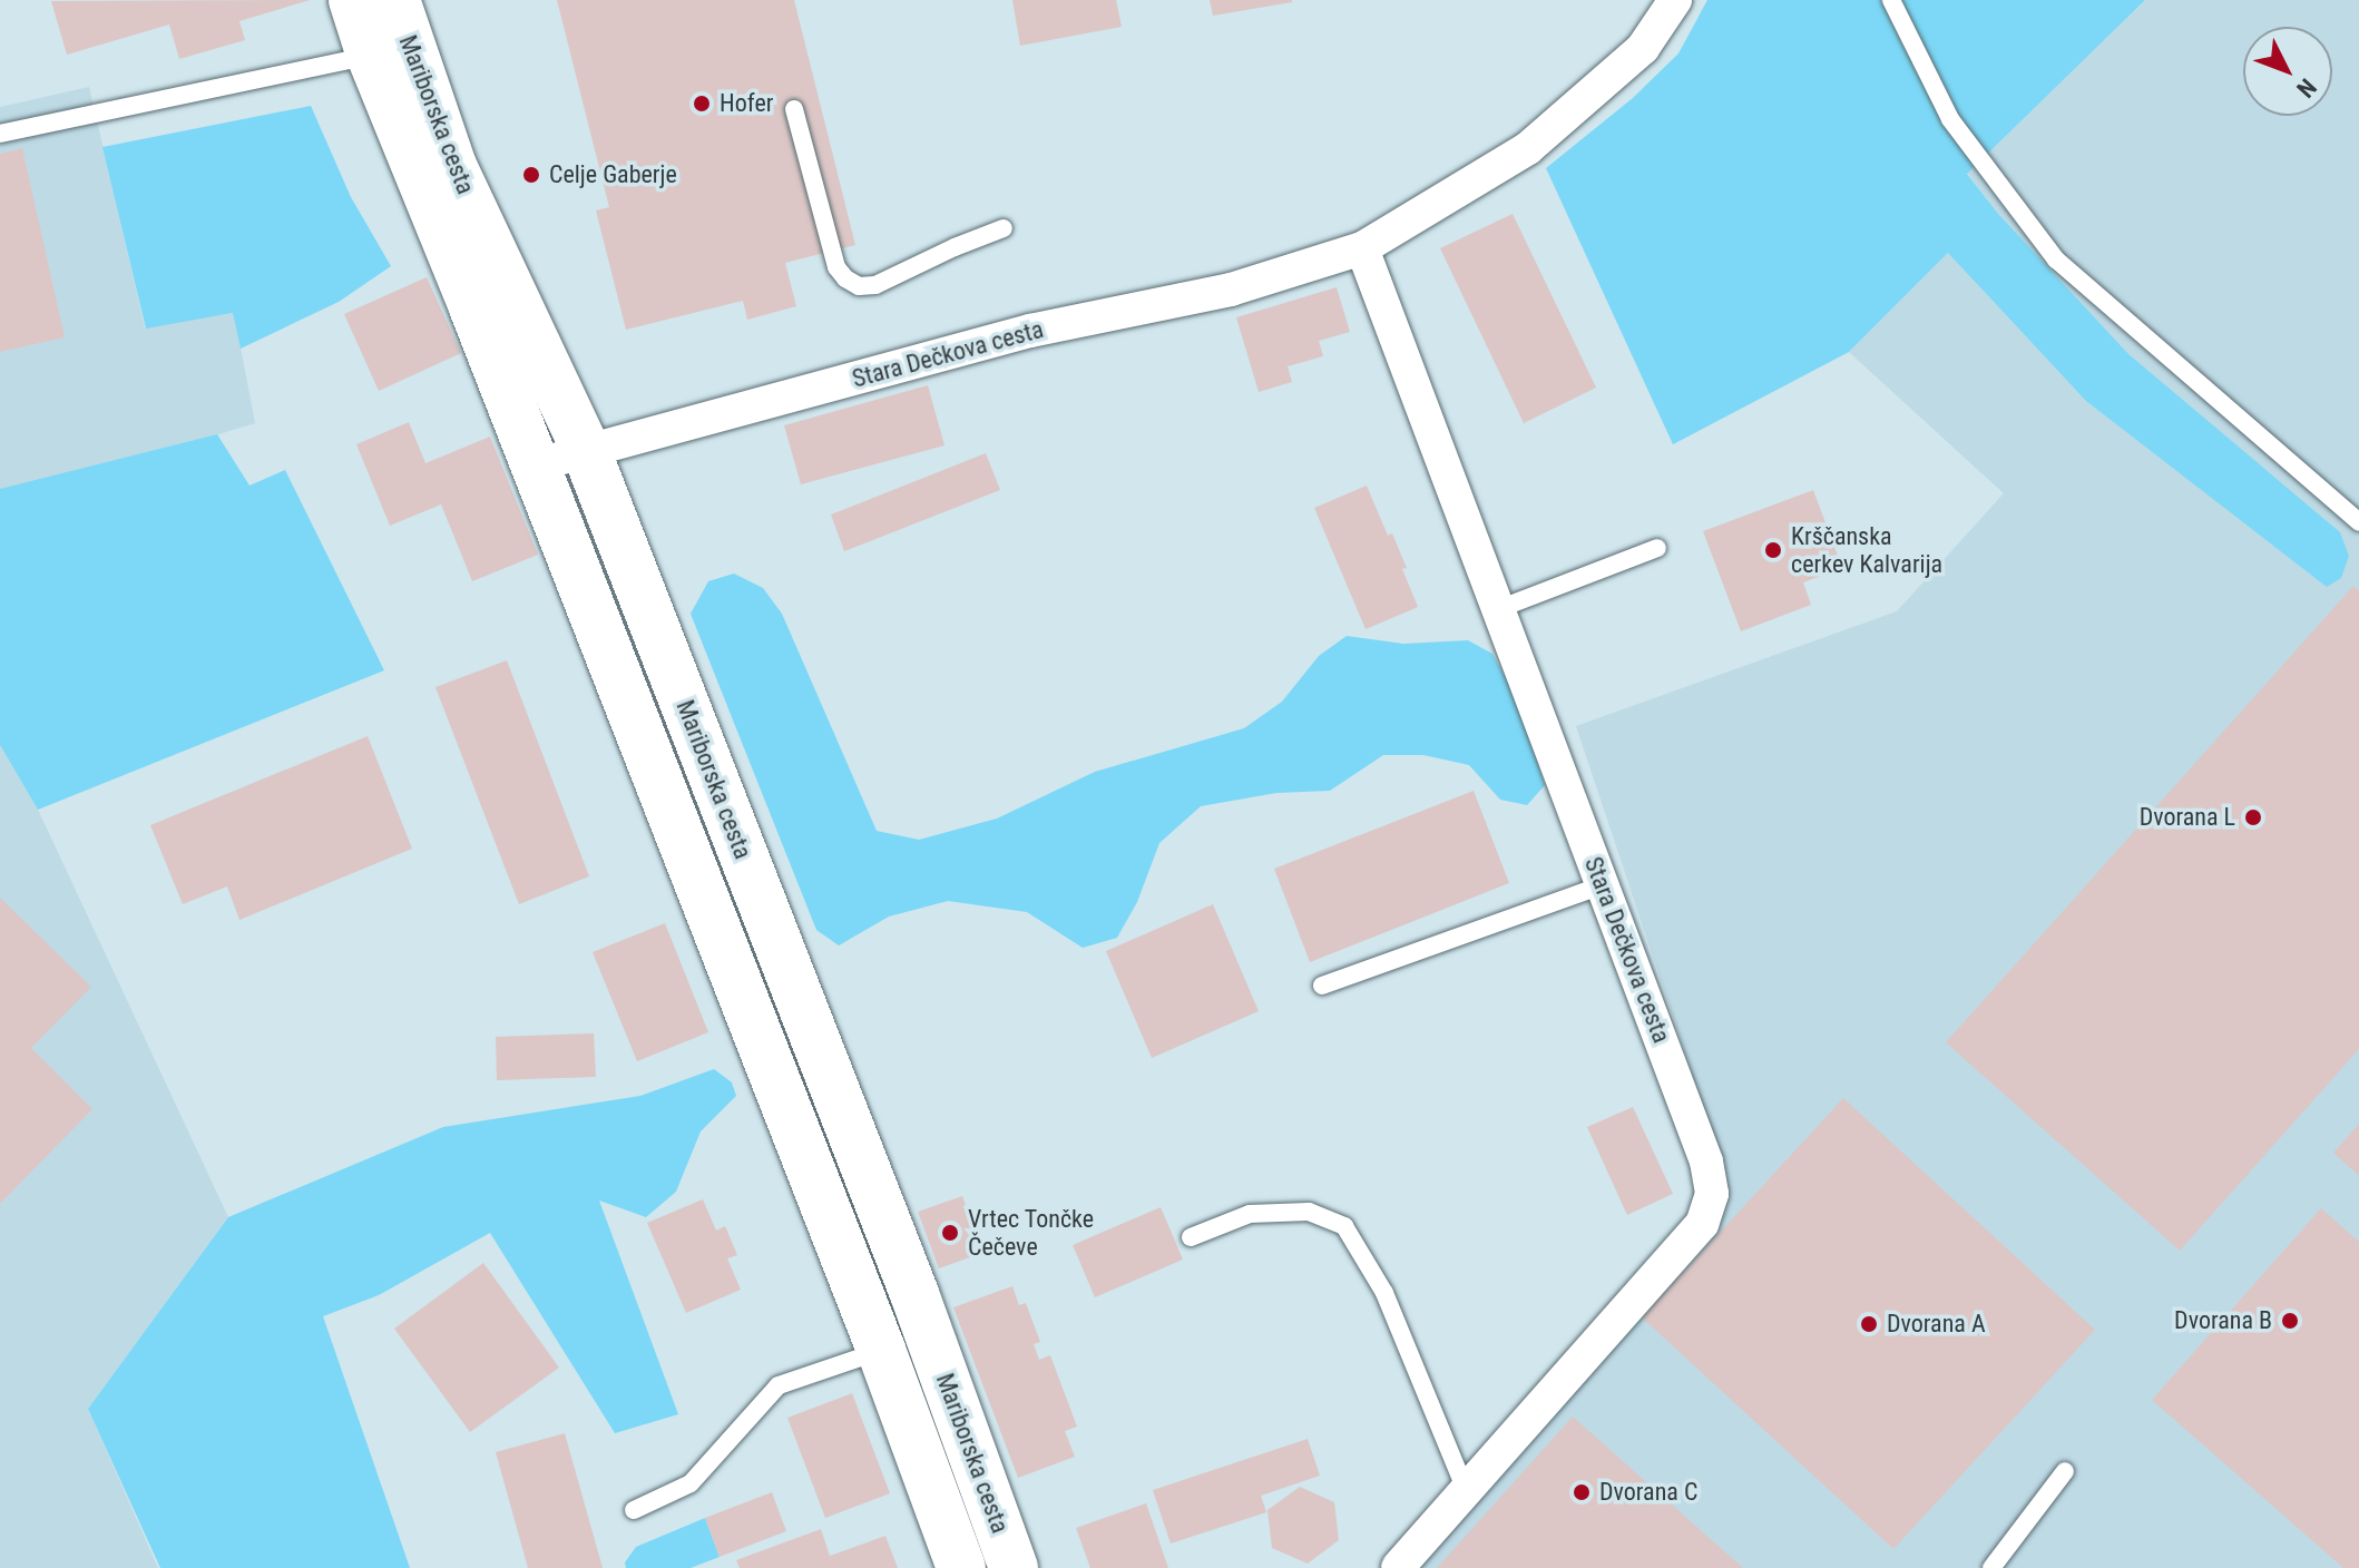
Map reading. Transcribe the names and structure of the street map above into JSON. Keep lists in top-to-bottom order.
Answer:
{
  "streets": {
    "main road": ["Mariborska cesta"],
    "street": ["Stara Dečkova cesta"]
  },
  "crossings": [
    ["Mariborska cesta", "Stara Dečkova cesta"]
  ],
  "places": [
    "Hofer",
    "Celje Gaberje",
    "Krščanska cerkev Kalvarija",
    "Dvorana L",
    "Vrtec Tončke Čečeve",
    "Dvorana B",
    "Dvorana A",
    "Dvorana C"
  ],
  "north": "bottom right"
}
